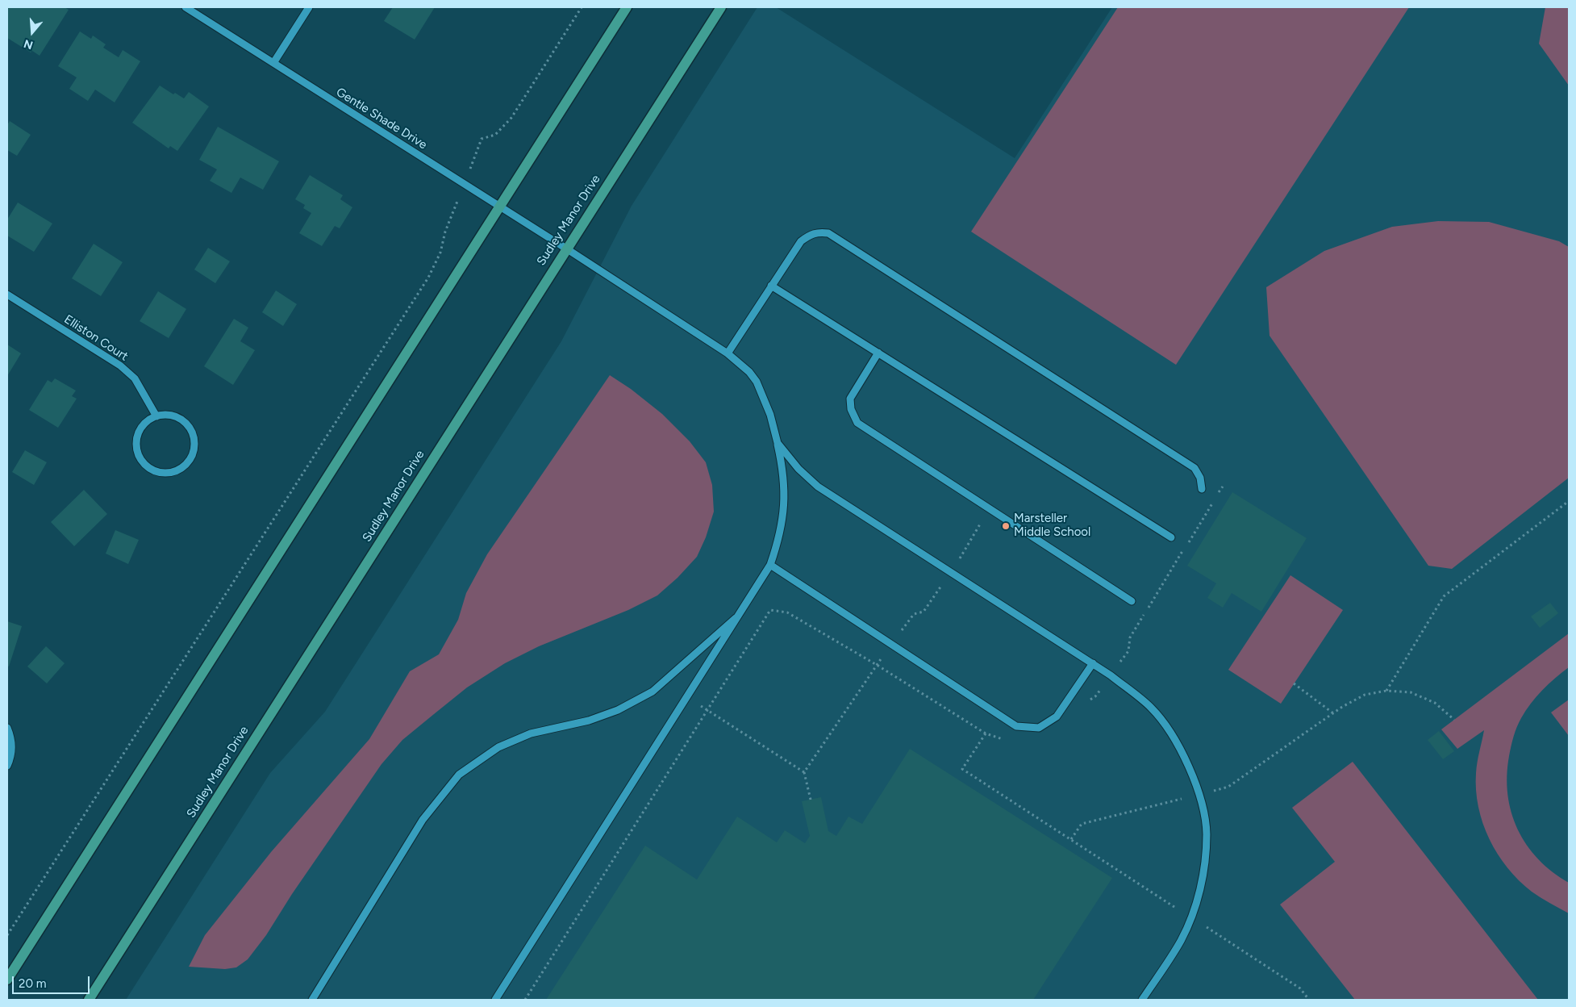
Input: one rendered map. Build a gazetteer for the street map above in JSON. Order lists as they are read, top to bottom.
{
  "streets": {
    "main road": ["Sudley Manor Drive"],
    "street": ["Gentle Shade Drive", "Elliston Court"]
  },
  "crossings": [
    ["Gentle Shade Drive", "Sudley Manor Drive"]
  ],
  "places": ["Marsteller Middle School"],
  "scale_bar": "20 m",
  "north": "bottom"
}
